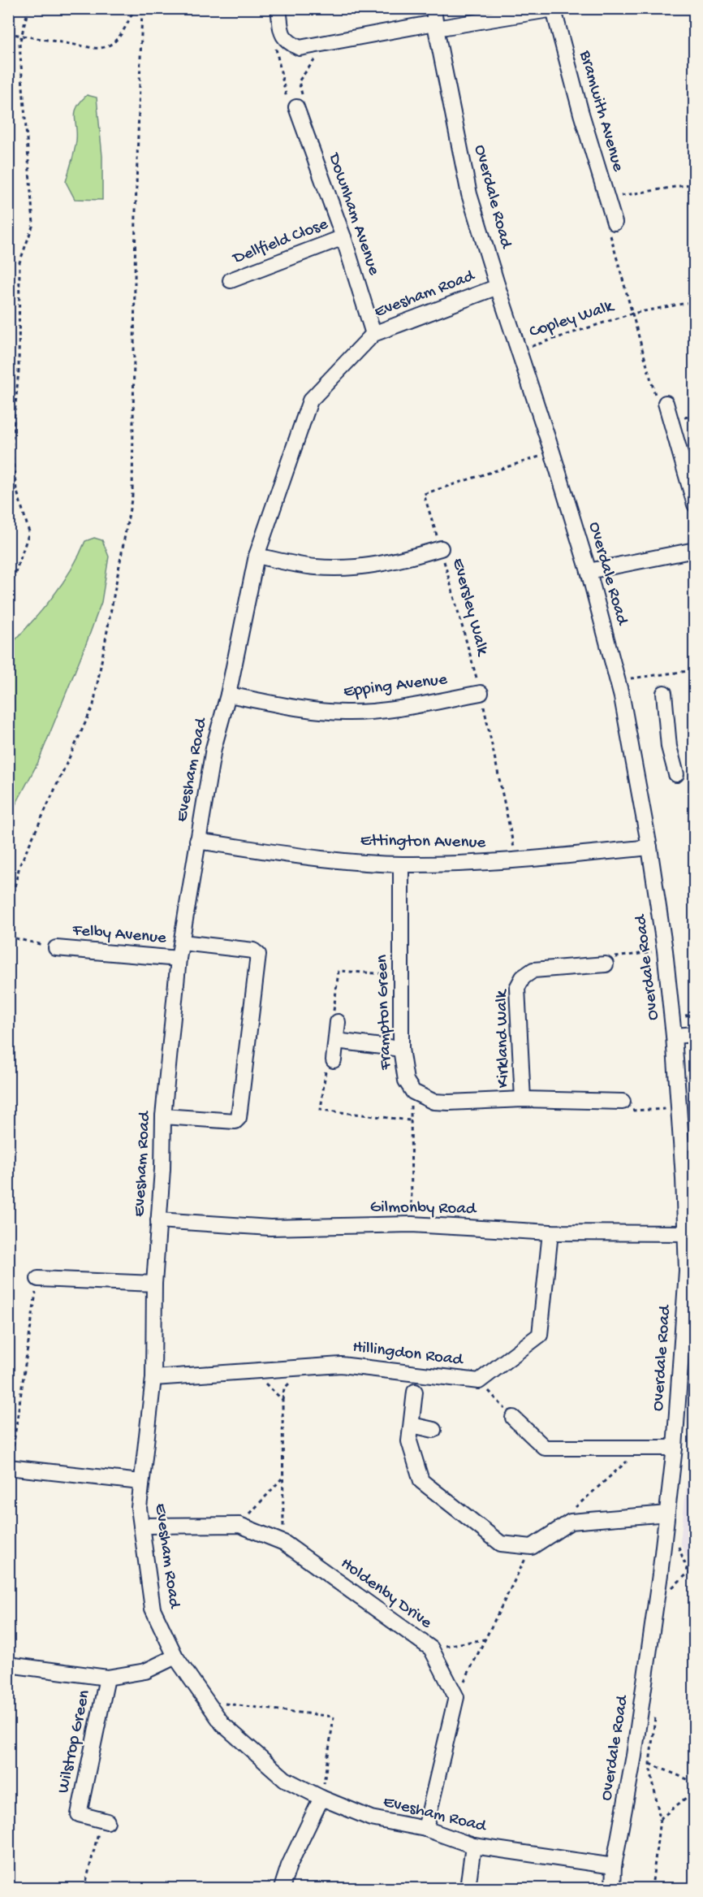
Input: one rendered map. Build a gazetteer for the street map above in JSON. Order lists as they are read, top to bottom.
{
  "streets": {
    "street": [
      "Bramwith Avenue",
      "Overdale Road",
      "Downham Avenue",
      "Dellfield Close",
      "Evesham Road",
      "Epping Avenue",
      "Ettington Avenue",
      "Felby Avenue",
      "Frampton Green",
      "Kirkland Walk",
      "Gilmonby Road",
      "Hillingdon Road",
      "Holdenby Drive",
      "Wilstrop Green"
    ],
    "path": ["Copley Walk", "Eversley Walk"]
  },
  "crossings": [
    ["Overdale Road", "Evesham Road"],
    ["Overdale Road", "Copley Walk"],
    ["Overdale Road", "Eversley Walk"],
    ["Overdale Road", "Ettington Avenue"],
    ["Overdale Road", "Gilmonby Road"],
    ["Downham Avenue", "Dellfield Close"],
    ["Downham Avenue", "Evesham Road"],
    ["Evesham Road", "Epping Avenue"],
    ["Evesham Road", "Ettington Avenue"],
    ["Evesham Road", "Felby Avenue"],
    ["Evesham Road", "Gilmonby Road"],
    ["Evesham Road", "Hillingdon Road"],
    ["Evesham Road", "Holdenby Drive"],
    ["Eversley Walk", "Epping Avenue"],
    ["Eversley Walk", "Ettington Avenue"],
    ["Ettington Avenue", "Frampton Green"],
    ["Frampton Green", "Kirkland Walk"],
    ["Gilmonby Road", "Hillingdon Road"],
    ["Hillingdon Road", "Holdenby Drive"]
  ]
}
